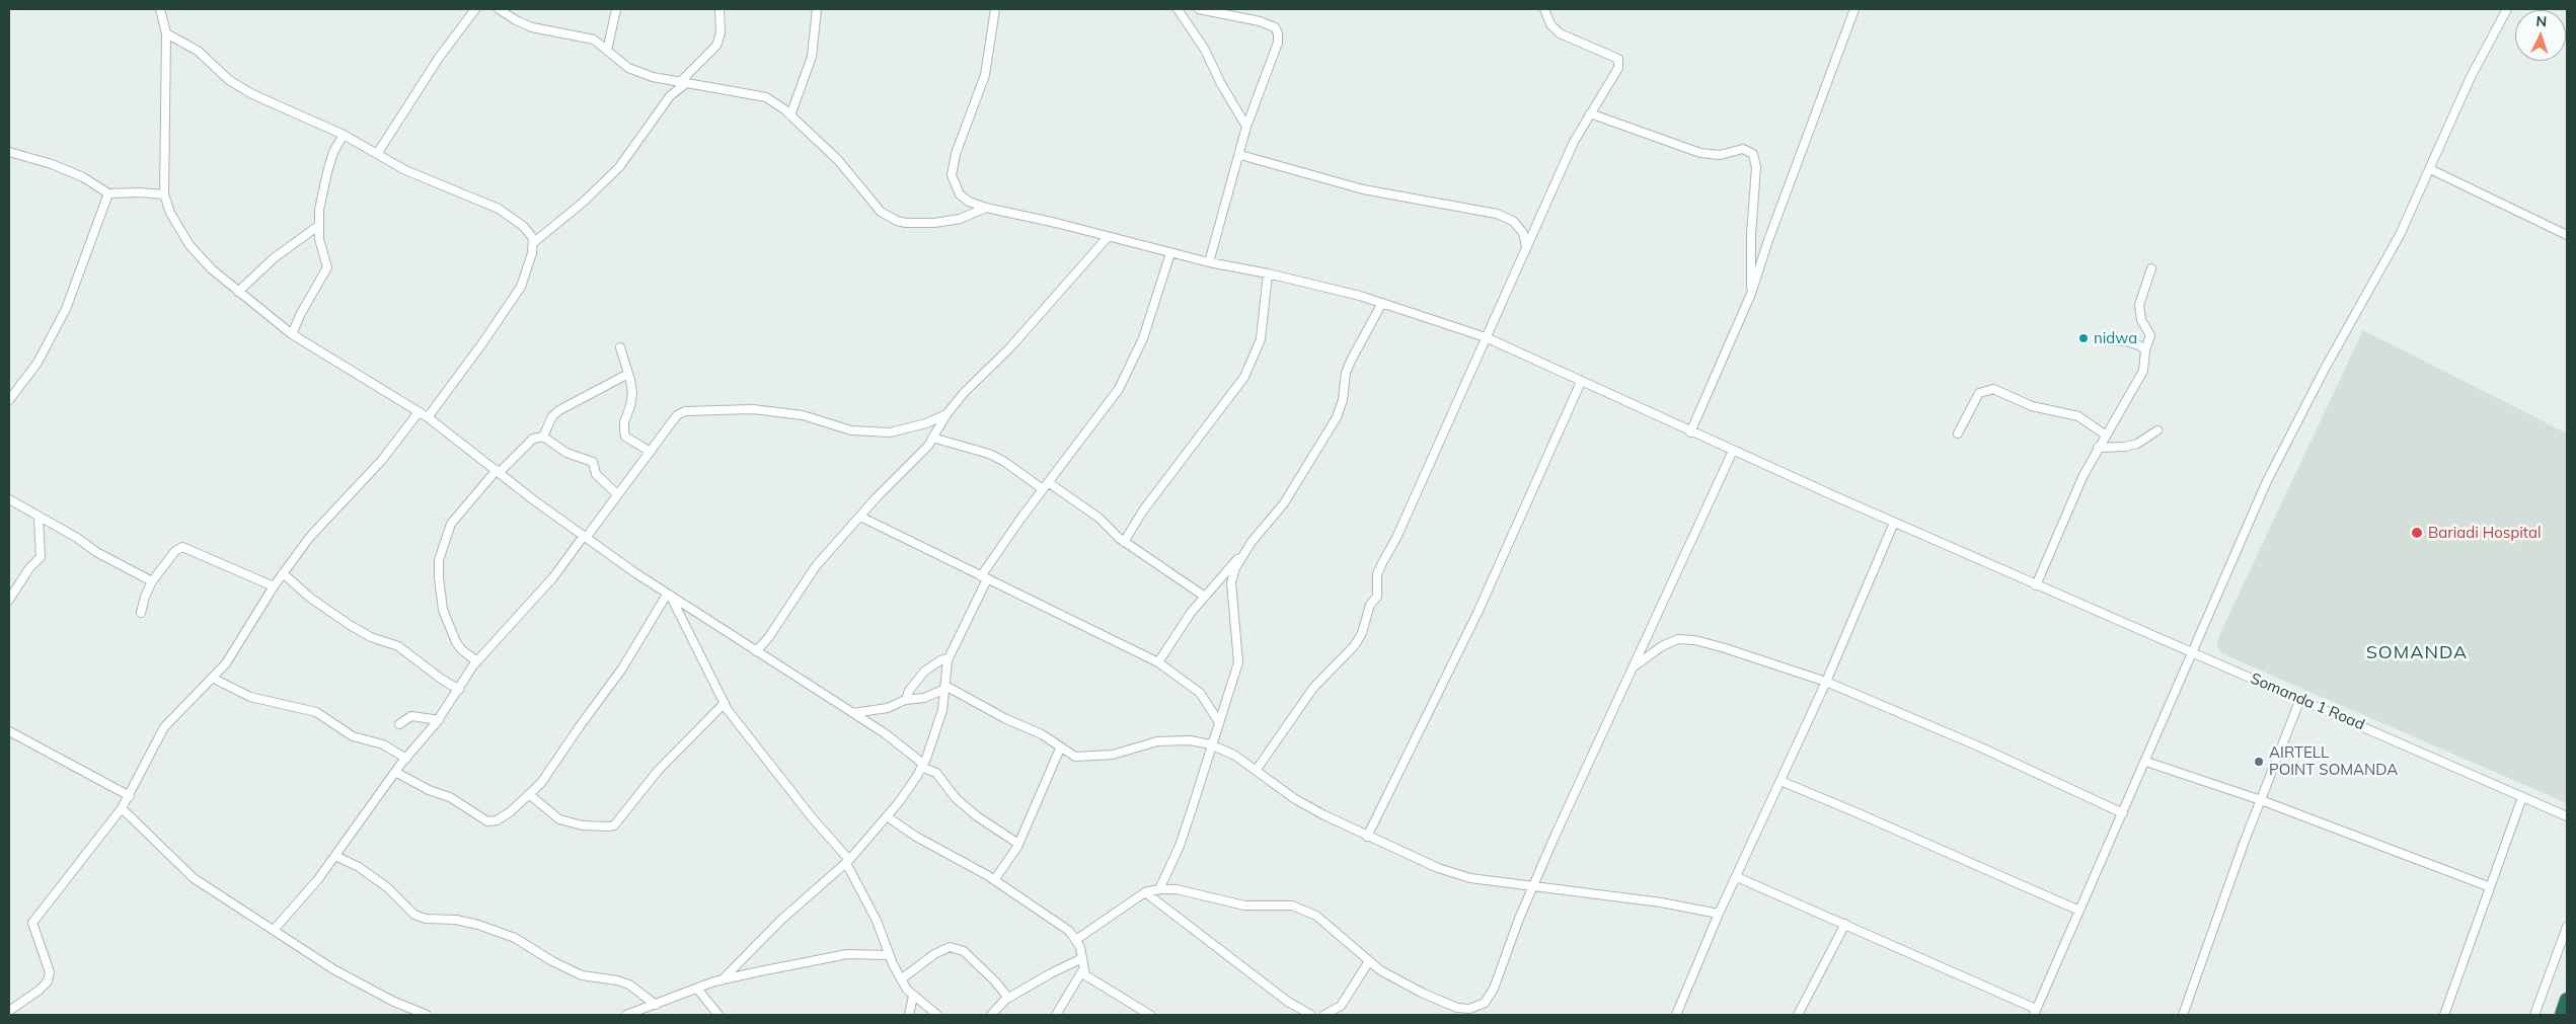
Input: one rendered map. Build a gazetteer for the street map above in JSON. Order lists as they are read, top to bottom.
{
  "streets": {
    "street": ["Somanda 1 Road"]
  },
  "districts": ["SOMANDA"],
  "places": ["nidwa", "Bariadi Hospital", "AIRTELL POINT SOMANDA"],
  "north": "top"
}
